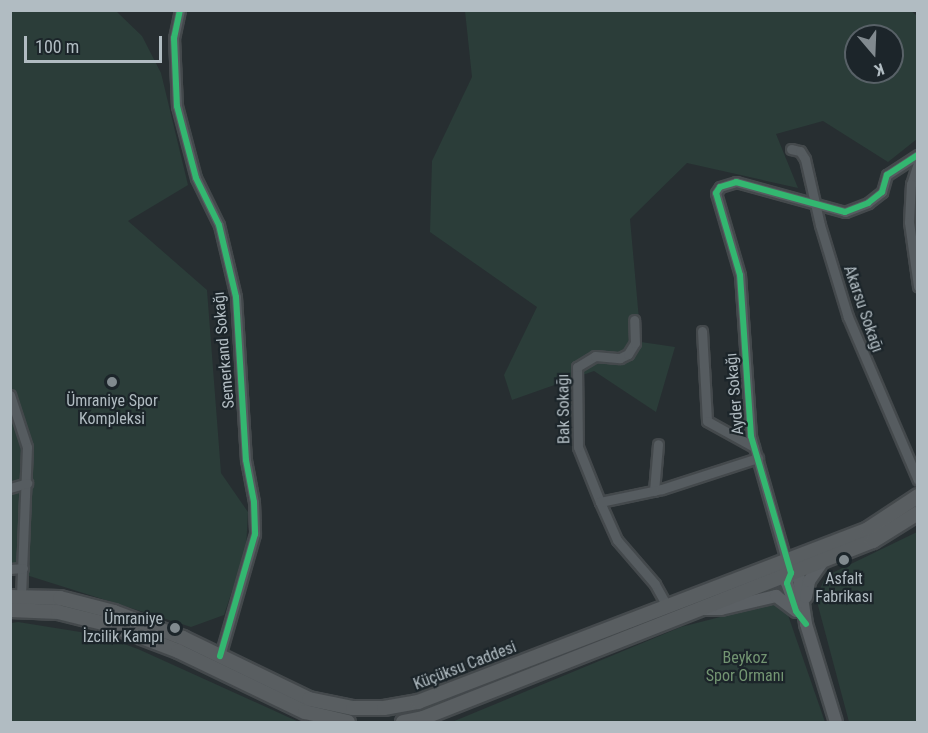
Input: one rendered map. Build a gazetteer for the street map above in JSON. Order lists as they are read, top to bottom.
{
  "streets": {
    "main road": ["Küçüksu Caddesi"],
    "street": [
      "Akarsu Sokağı",
      "Semerkand Sokağı",
      "Ayder Sokağı",
      "Bak Sokağı"
    ]
  },
  "crossings": [
    ["Akarsu Sokağı", "Ayder Sokağı"],
    ["Semerkand Sokağı", "Küçüksu Caddesi"],
    ["Ayder Sokağı", "Küçüksu Caddesi"]
  ],
  "parks": ["Beykoz Spor Ormanı"],
  "places": ["Ümraniye Spor Kompleksi", "Asfalt Fabrikası", "Ümraniye İzcilik Kampı"],
  "scale_bar": "100 m",
  "north": "bottom"
}
